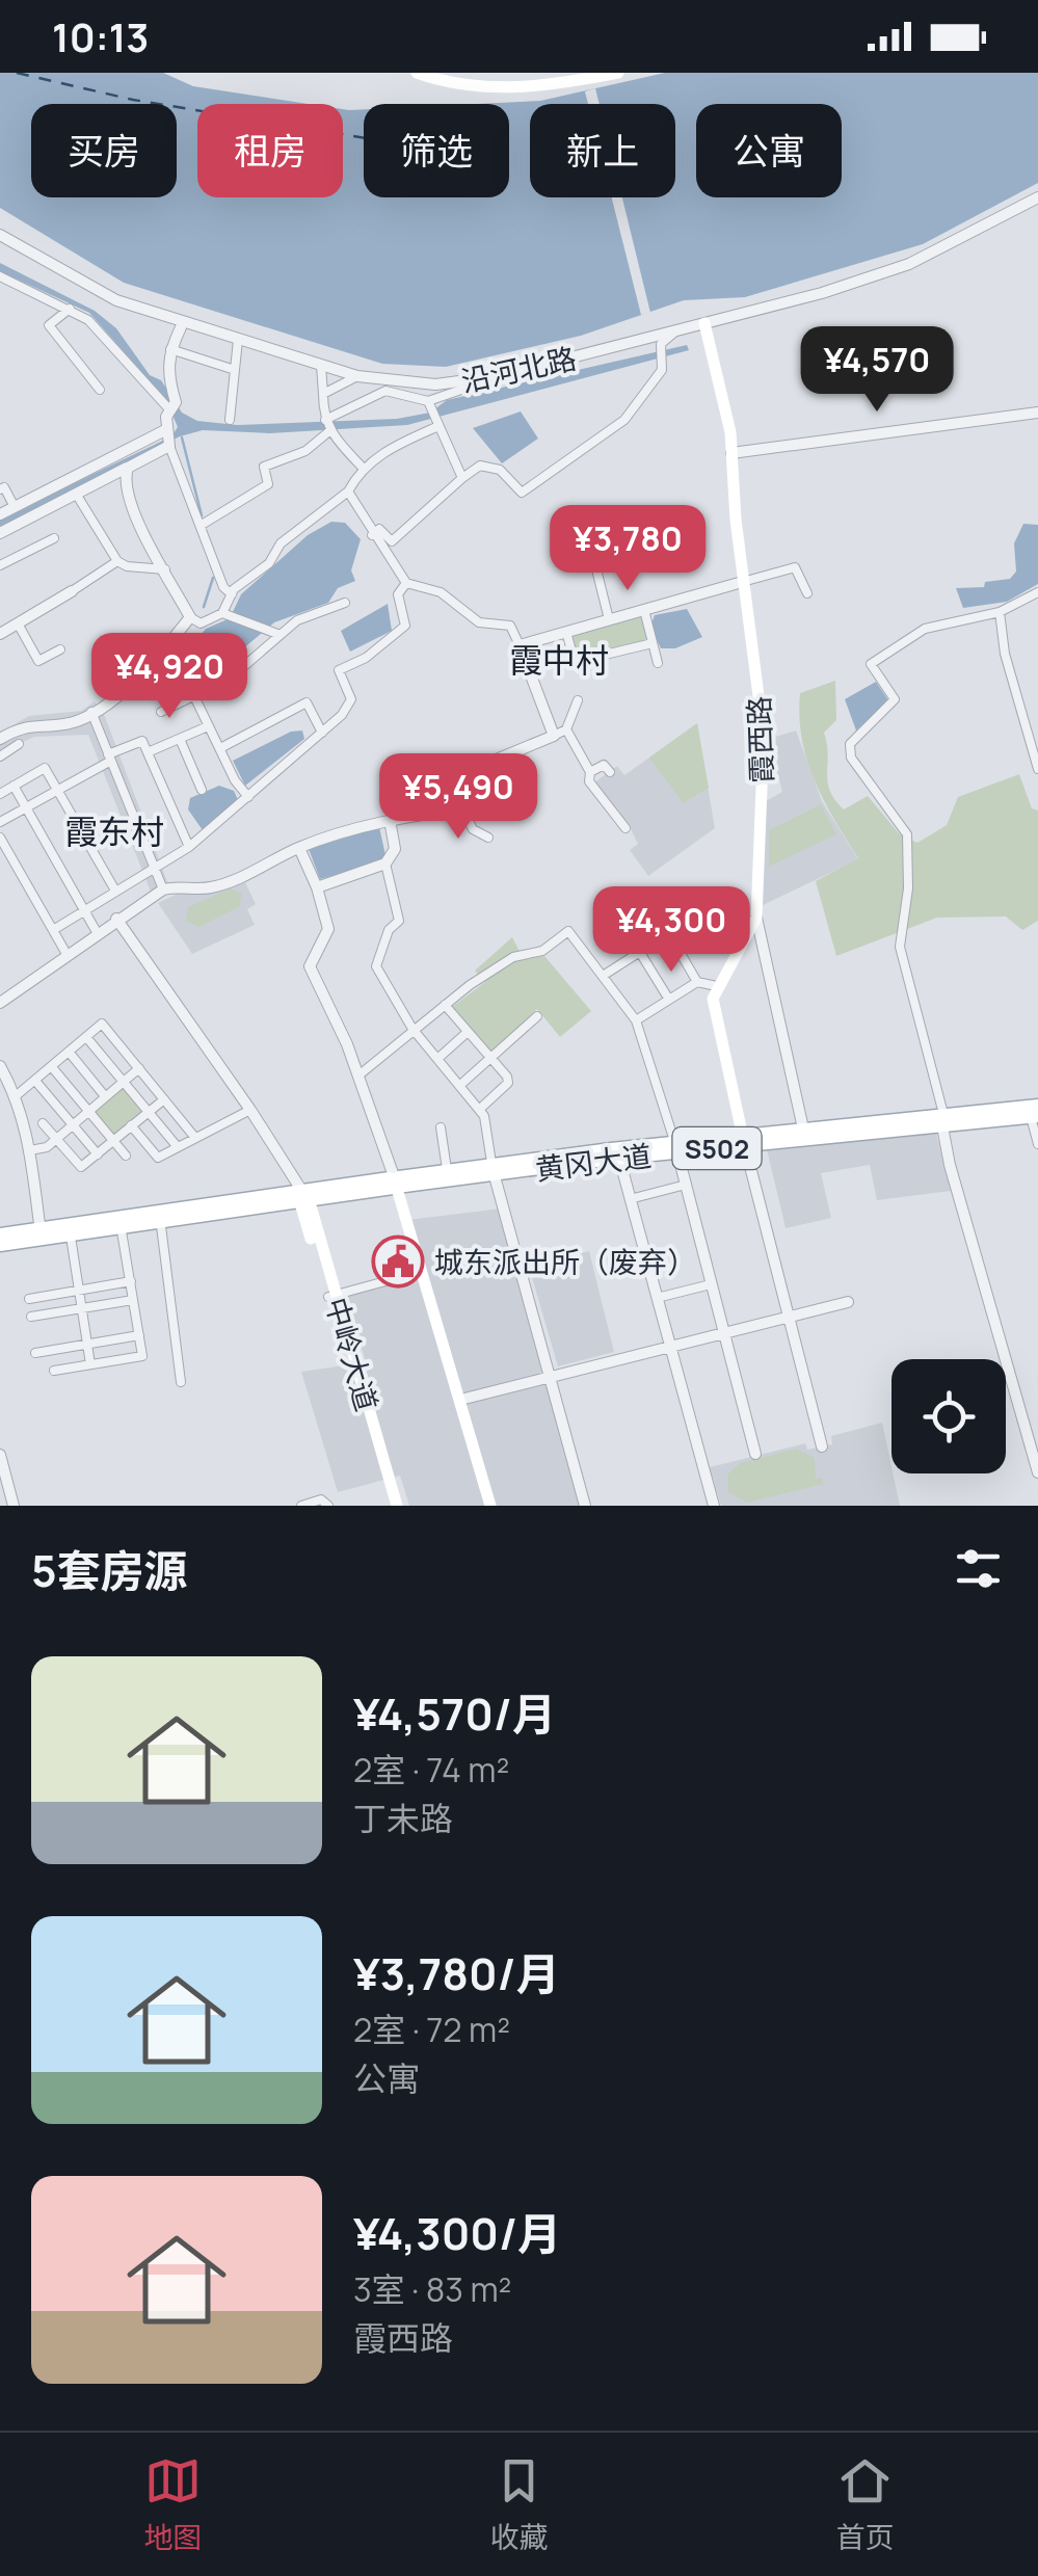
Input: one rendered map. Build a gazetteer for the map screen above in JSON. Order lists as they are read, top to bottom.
{
  "streets": {
    "main road": [
      "霞西路",
      "S502",
      "黄冈大道",
      "中岭大道"
    ],
    "street": ["沿河北路"]
  },
  "crossings": [
    ["沿河北路", "霞西路"]
  ],
  "districts": ["霞中村", "霞东村"],
  "places": {
    "public building": ["城东派出所（废弃）"]
  },
  "page": {
    "status": "10:13",
    "chip": [
      "买房",
      "租房",
      "筛选",
      "新上",
      "公寓"
    ],
    "price": [
      "¥4,570",
      "¥3,780",
      "¥4,920",
      "¥5,490",
      "¥4,300"
    ],
    "heading": "5套房源",
    "list": [
      {
        "name": "¥4,570/月",
        "note": "2室 · 74 m² · 丁未路"
      },
      {
        "name": "¥3,780/月",
        "note": "2室 · 72 m² · 公寓"
      },
      {
        "name": "¥4,300/月",
        "note": "3室 · 83 m² · 霞西路"
      }
    ],
    "tabs": ["地图", "收藏", "首页"]
  }
}
